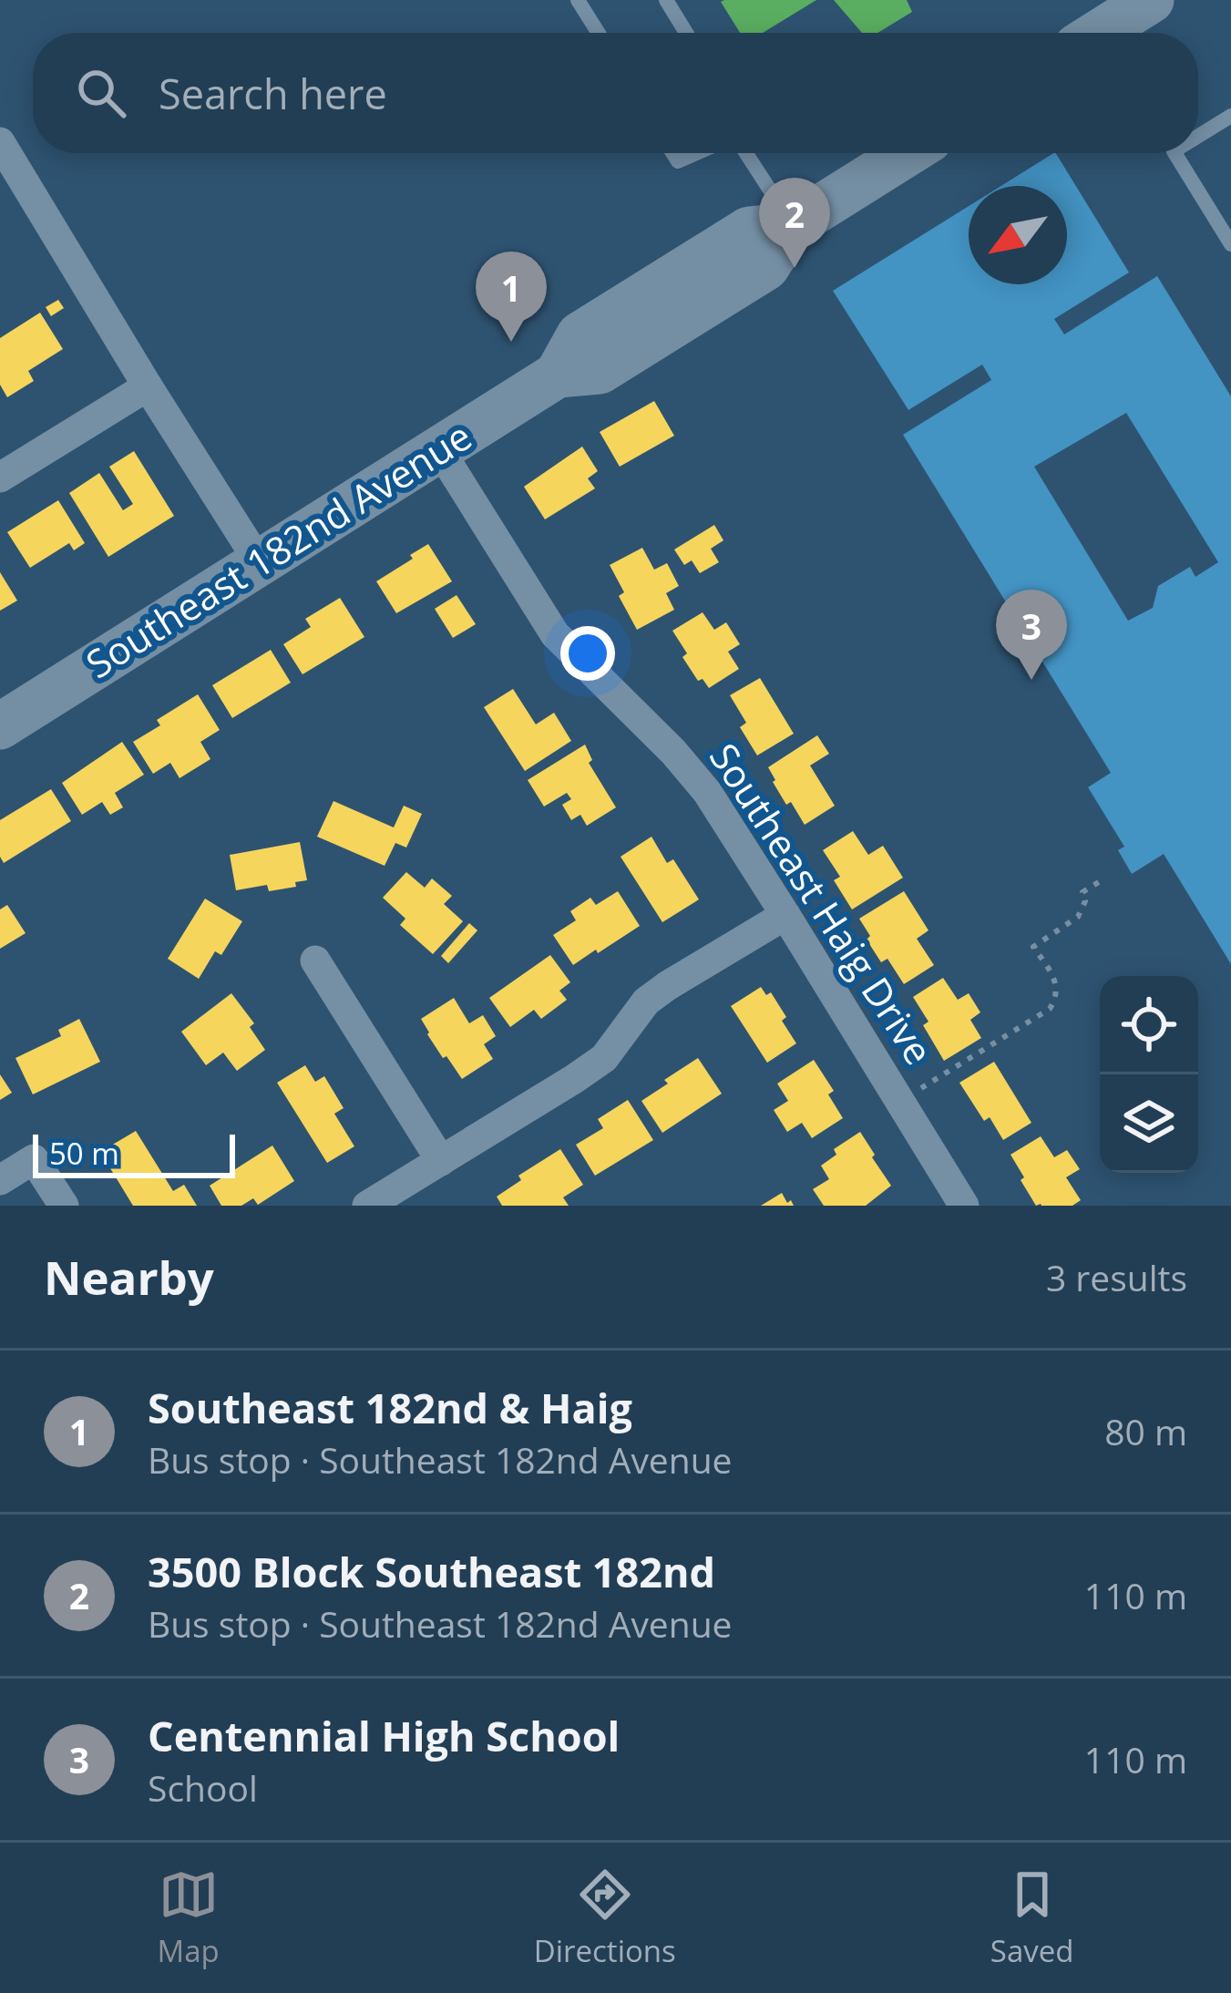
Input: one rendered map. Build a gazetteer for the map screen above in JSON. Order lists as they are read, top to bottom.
{
  "streets": {
    "main road": ["Southeast 182nd Avenue"],
    "street": ["Southeast Haig Drive"]
  },
  "crossings": [
    ["Southeast 182nd Avenue", "Southeast Haig Drive"]
  ],
  "scale_bar": "50 m",
  "north": "bottom left",
  "page": {
    "search": "Search here",
    "pins": ["2", "1", "3"],
    "scale": "50 m",
    "heading": ["Nearby", "3 results"],
    "list": [
      {
        "mark": "1",
        "name": "Southeast 182nd & Haig",
        "note": "Bus stop · Southeast 182nd Avenue",
        "value": "80 m"
      },
      {
        "mark": "2",
        "name": "3500 Block Southeast 182nd",
        "note": "Bus stop · Southeast 182nd Avenue",
        "value": "110 m"
      },
      {
        "mark": "3",
        "name": "Centennial High School",
        "note": "School",
        "value": "110 m"
      }
    ],
    "nav": ["Map", "Directions", "Saved"]
  }
}
